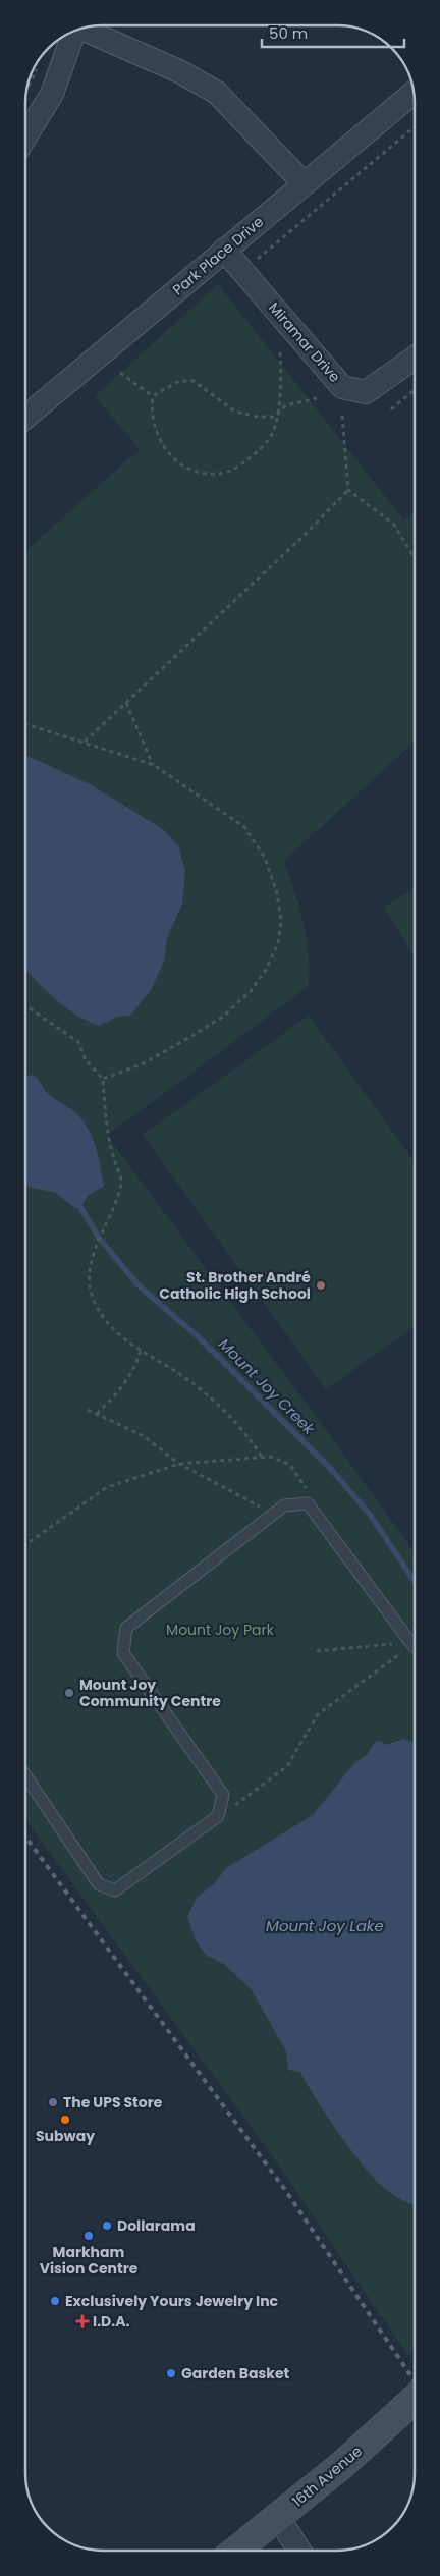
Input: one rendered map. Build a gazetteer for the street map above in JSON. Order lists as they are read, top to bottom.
{
  "streets": {
    "main road": ["16th Avenue"],
    "street": ["Park Place Drive", "Miramar Drive"]
  },
  "crossings": [
    ["Park Place Drive", "Miramar Drive"]
  ],
  "water": ["Mount Joy Creek", "Mount Joy Lake"],
  "parks": ["Mount Joy Park"],
  "places": {
    "other": [
      "St. Brother André Catholic High School",
      "Mount Joy Community Centre",
      "The UPS Store",
      "Subway",
      "Dollarama",
      "Markham Vision Centre",
      "Exclusively Yours Jewelry Inc",
      "Garden Basket"
    ],
    "health": ["I.D.A."]
  },
  "scale_bar": "50 m"
}
